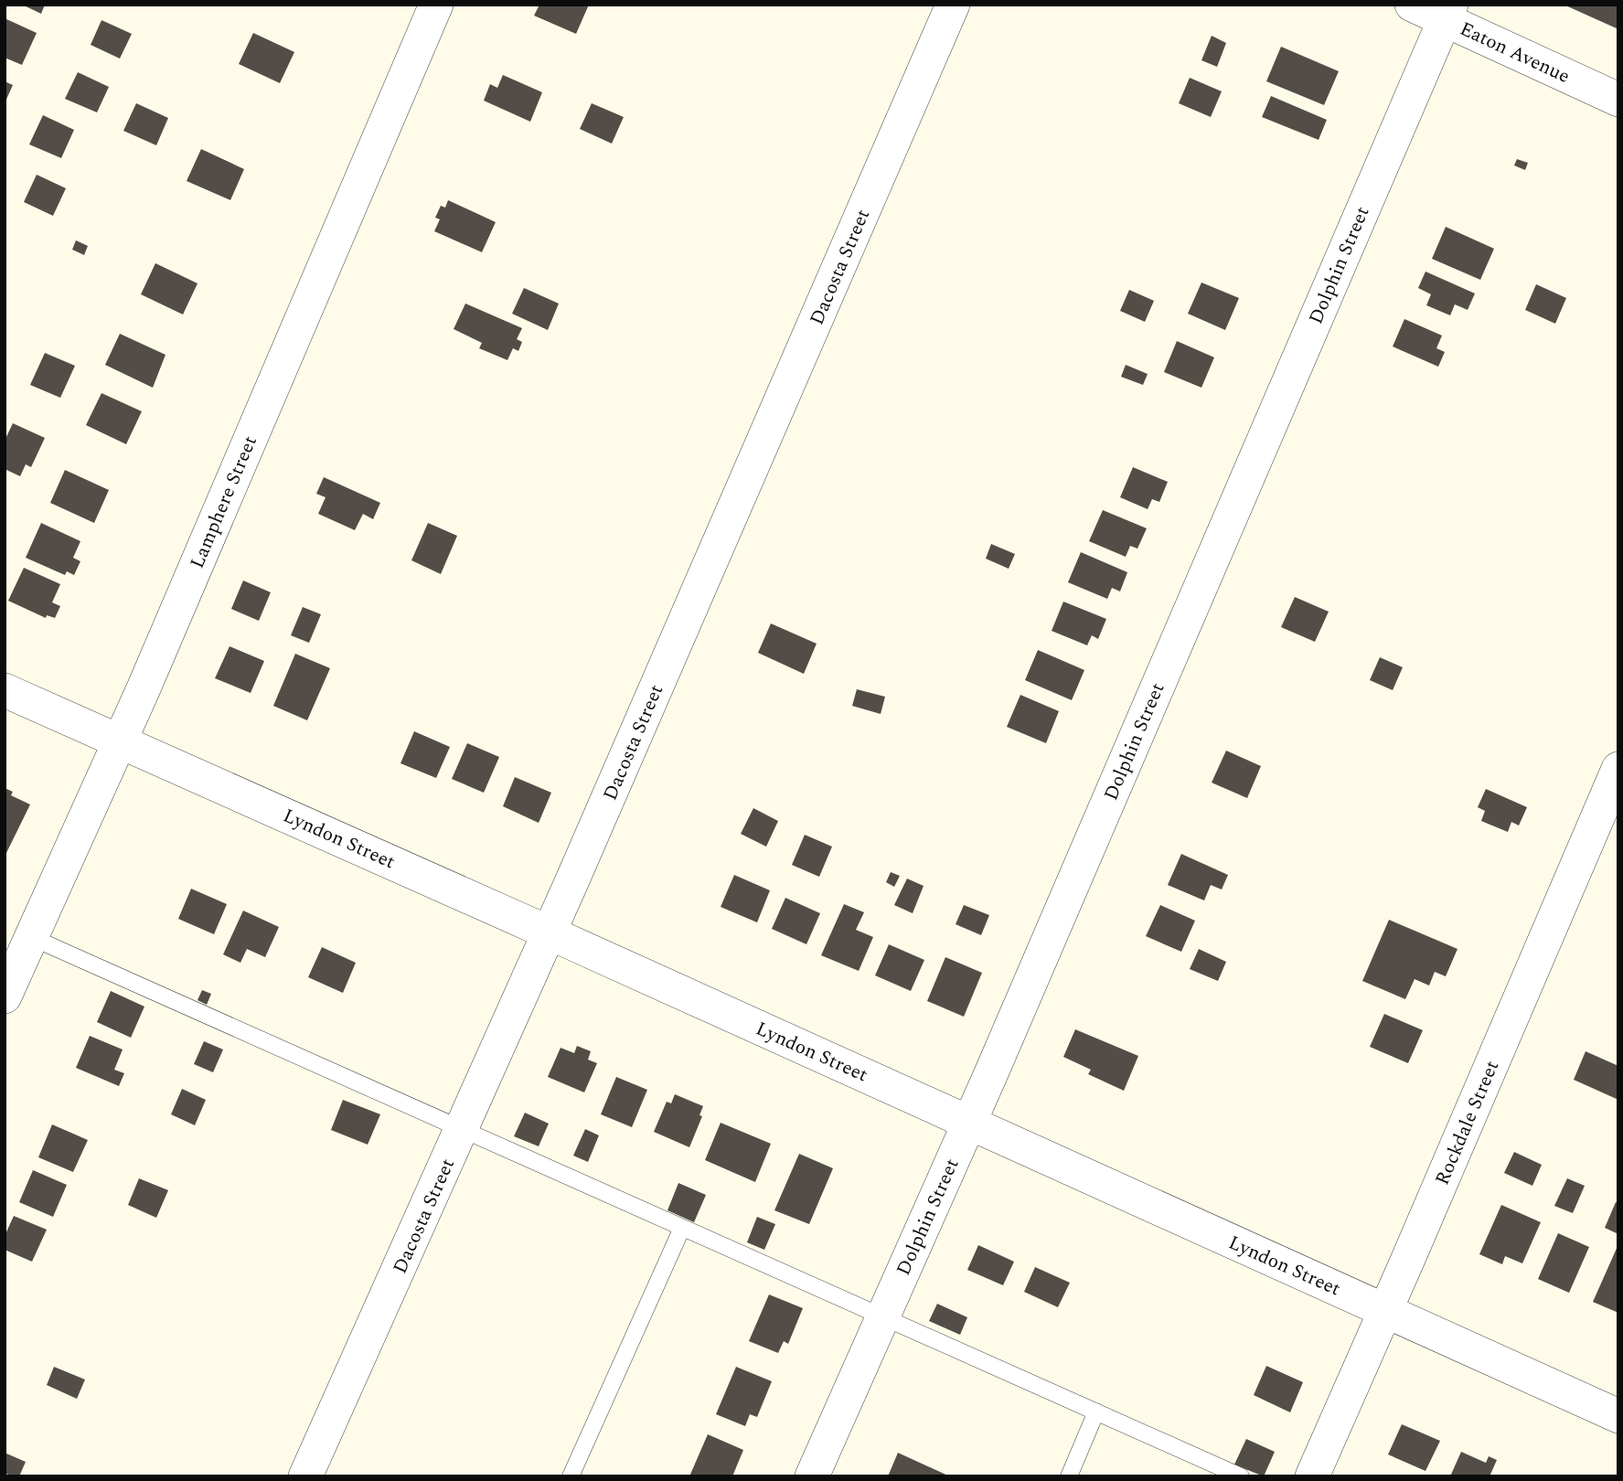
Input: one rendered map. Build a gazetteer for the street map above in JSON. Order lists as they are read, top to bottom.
{
  "streets": {
    "street": [
      "Eaton Avenue",
      "Dolphin Street",
      "Dacosta Street",
      "Lamphere Street",
      "Lyndon Street",
      "Rockdale Street"
    ]
  },
  "crossings": [
    ["Eaton Avenue", "Dolphin Street"],
    ["Dolphin Street", "Lyndon Street"],
    ["Dacosta Street", "Lyndon Street"],
    ["Lamphere Street", "Lyndon Street"],
    ["Lyndon Street", "Rockdale Street"]
  ]
}
